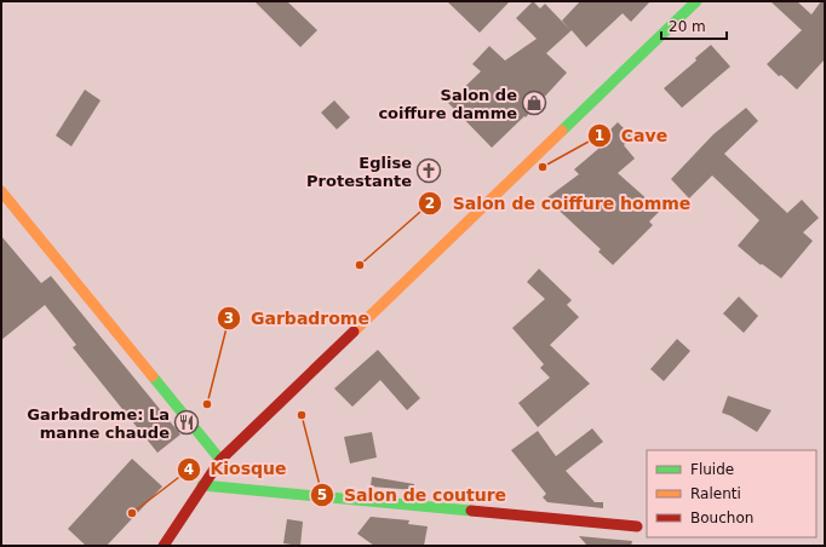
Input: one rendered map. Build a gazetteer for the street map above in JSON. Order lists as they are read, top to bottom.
{
  "places": {
    "shop": ["Salon de coiffure damme"],
    "other": [
      "Cave",
      "Salon de coiffure homme",
      "Garbadrome",
      "Salon de couture",
      "Kiosque"
    ],
    "church": ["Eglise Protestante"],
    "restaurant": ["Garbadrome: La manne chaude"]
  },
  "legend": ["Fluide", "Ralenti", "Bouchon"],
  "scale_bar": "20 m"
}
